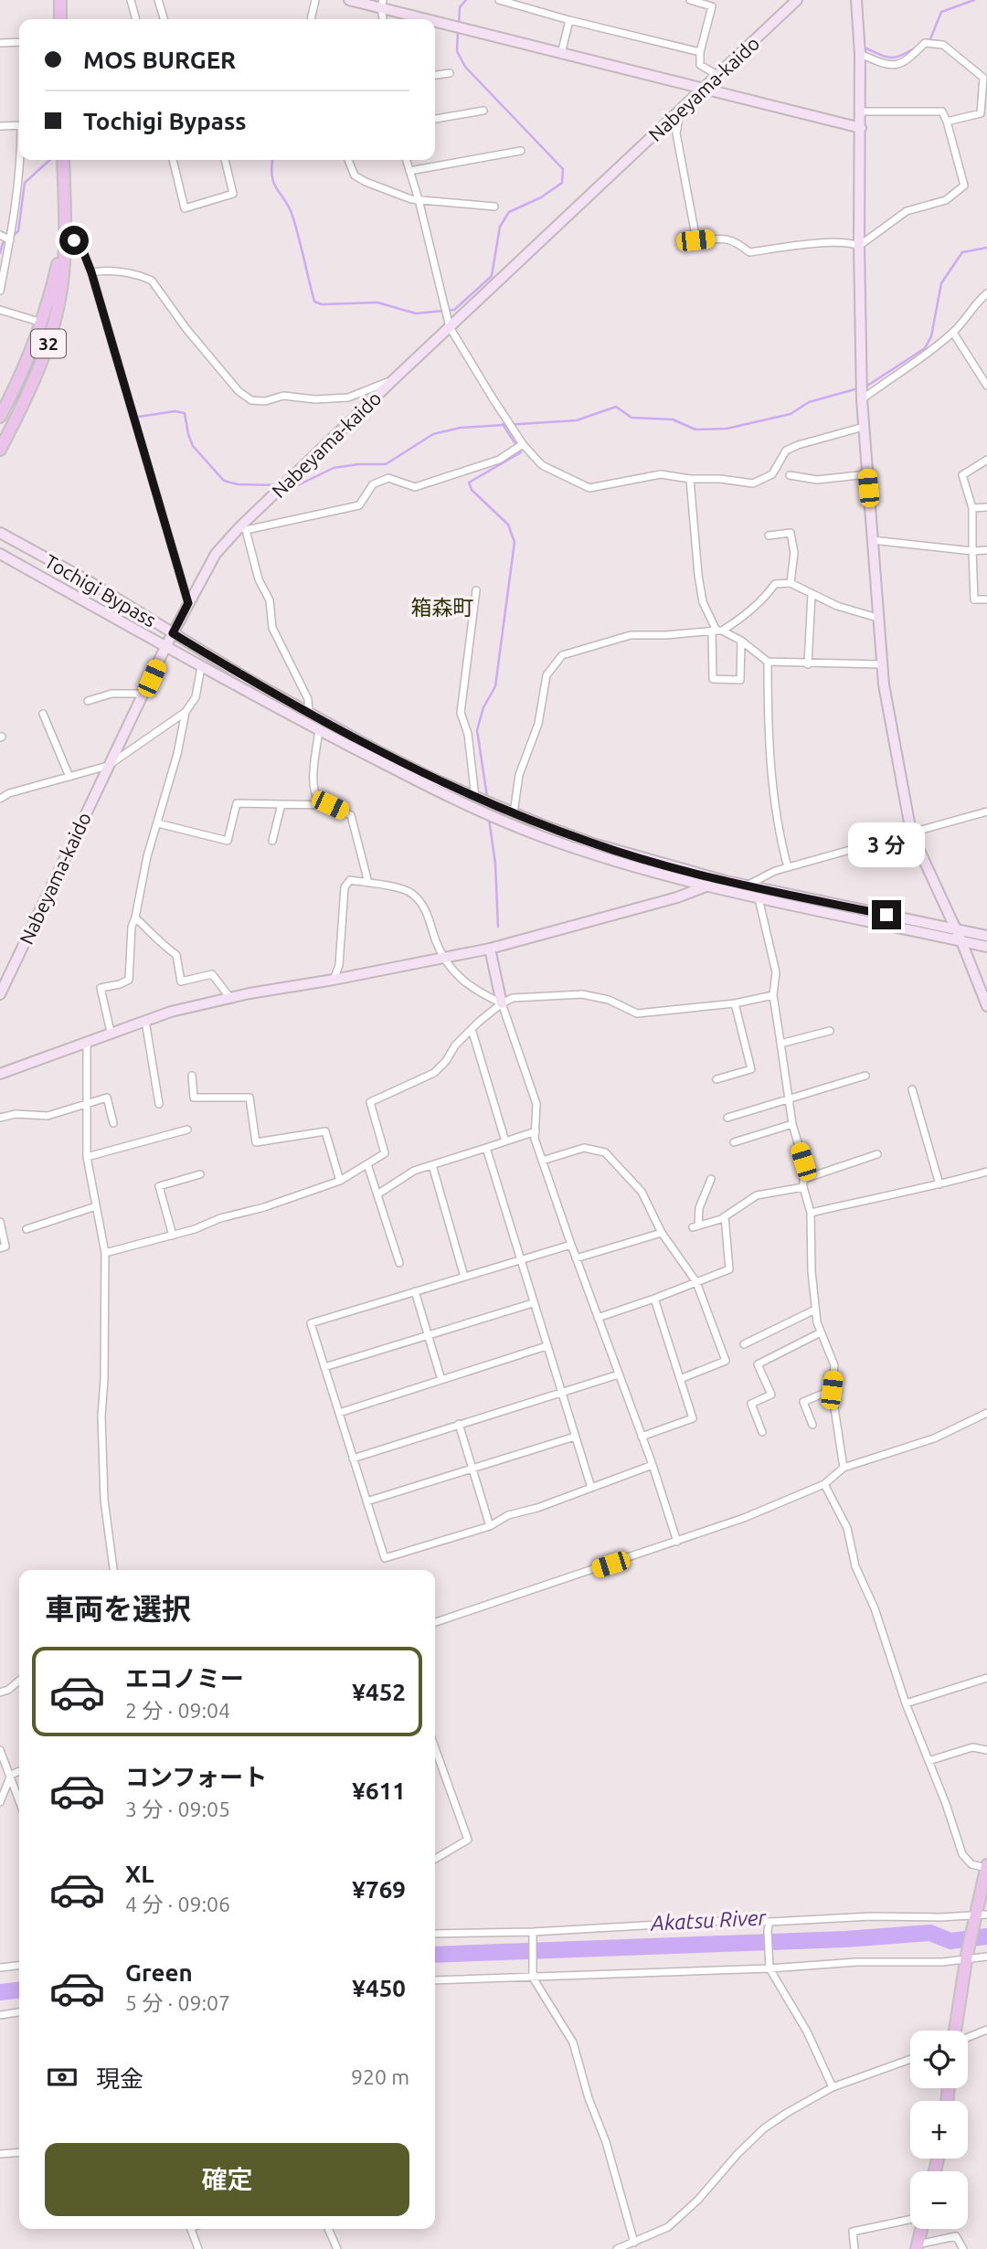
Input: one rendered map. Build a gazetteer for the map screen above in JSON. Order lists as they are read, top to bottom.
{
  "streets": {
    "main road": ["32"],
    "street": ["Nabeyama-kaido", "Tochigi Bypass"]
  },
  "crossings": [
    ["Nabeyama-kaido", "Tochigi Bypass"]
  ],
  "districts": ["箱森町"],
  "water": ["Akatsu River"],
  "page": {
    "banner": ["MOS BURGER", "Tochigi Bypass"],
    "bubble": "3 分",
    "heading": "車両を選択",
    "list": [
      {
        "name": "エコノミー",
        "note": "2 分 · 09:04",
        "value": "¥452"
      },
      {
        "name": "コンフォート",
        "note": "3 分 · 09:05",
        "value": "¥611"
      },
      {
        "name": "XL",
        "note": "4 分 · 09:06",
        "value": "¥769"
      },
      {
        "name": "Green",
        "note": "5 分 · 09:07",
        "value": "¥450"
      }
    ],
    "map_buttons": ["+", "−"],
    "pay": ["現金", "920 m"],
    "buttons": "確定"
  }
}
